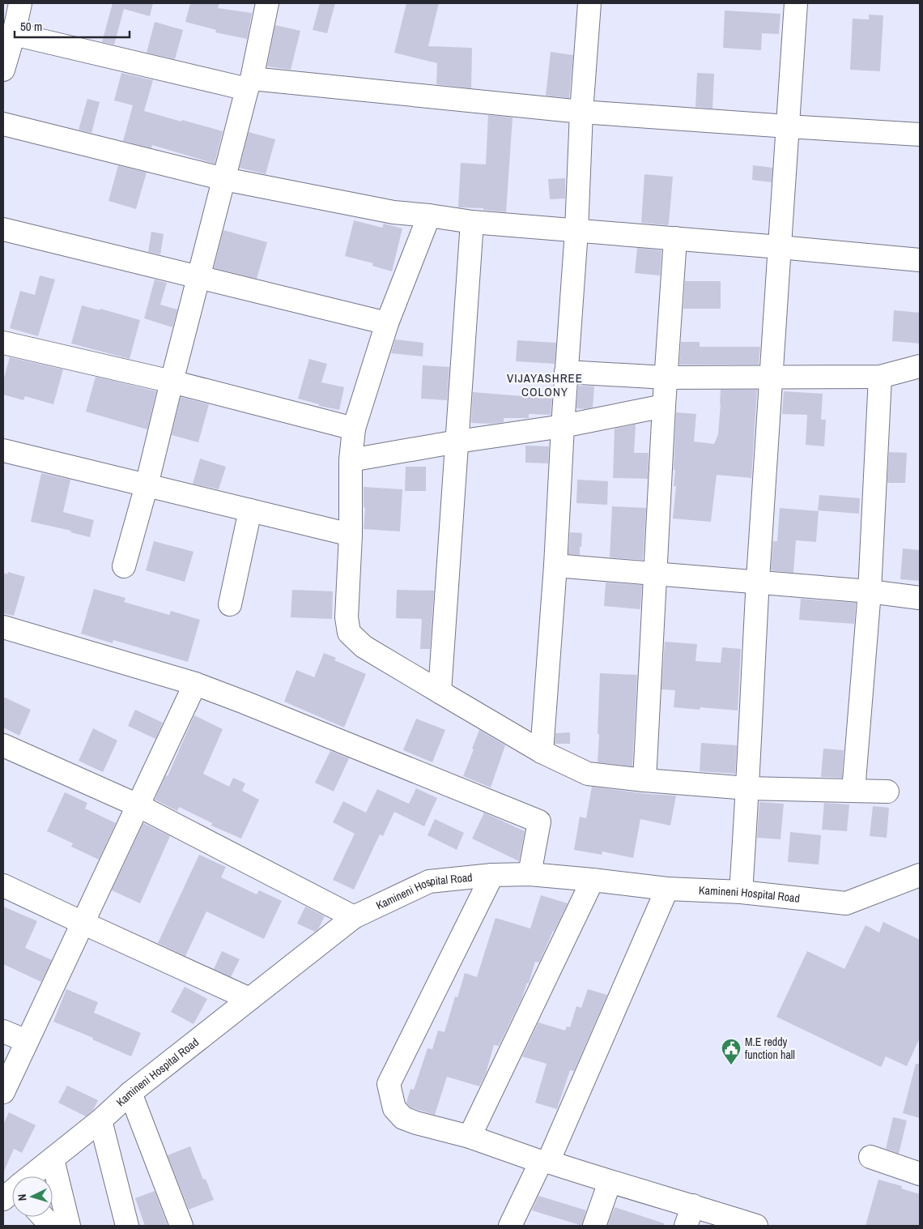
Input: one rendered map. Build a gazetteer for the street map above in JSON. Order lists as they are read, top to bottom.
{
  "streets": {
    "street": ["Kamineni Hospital Road"]
  },
  "districts": ["VIJAYASHREE COLONY"],
  "places": {
    "public building": ["M.E reddy function hall"]
  },
  "scale_bar": "50 m",
  "north": "left"
}
